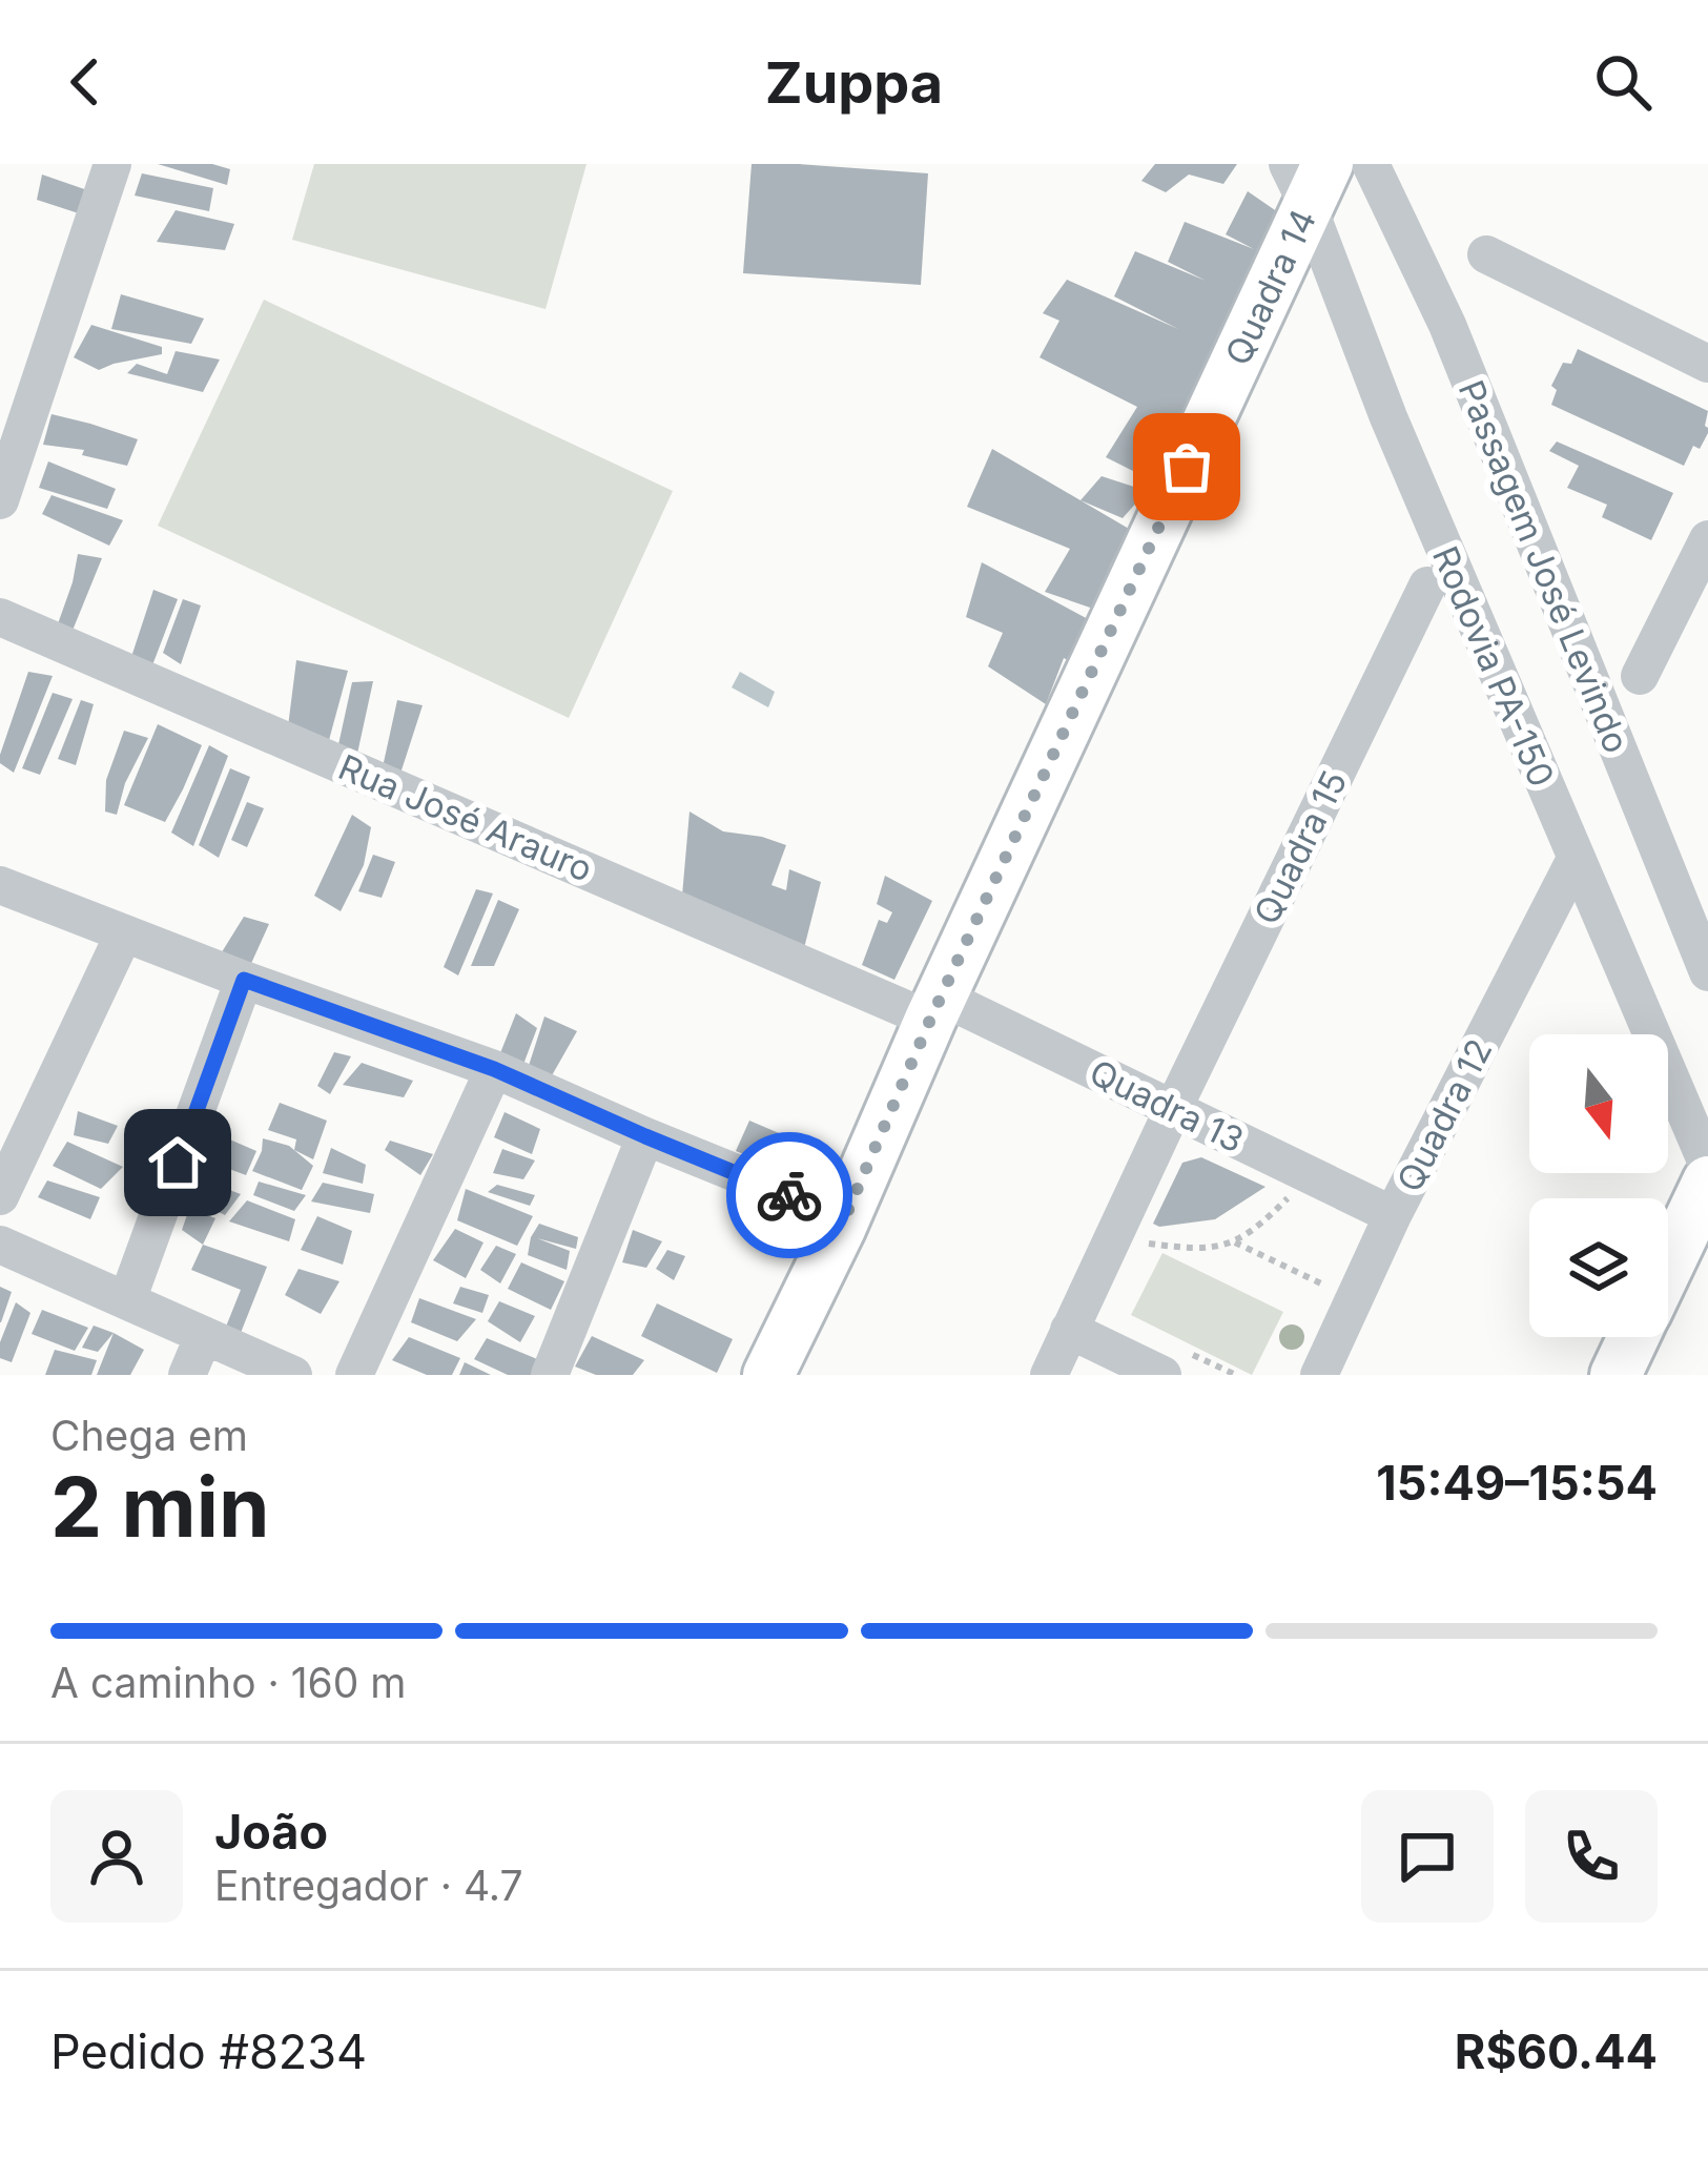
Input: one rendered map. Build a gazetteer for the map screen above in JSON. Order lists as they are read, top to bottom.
{
  "streets": {
    "street": [
      "Quadra 14",
      "Passagem José Levindo",
      "Rodovia PA-150",
      "Rua José Arauro",
      "Quadra 15",
      "Quadra 13",
      "Quadra 12"
    ]
  },
  "crossings": [
    ["Quadra 14", "Rodovia PA-150"],
    ["Quadra 14", "Rua José Arauro"],
    ["Quadra 14", "Quadra 13"],
    ["Rodovia PA-150", "Quadra 12"],
    ["Rua José Arauro", "Quadra 13"],
    ["Quadra 15", "Quadra 13"],
    ["Quadra 13", "Quadra 12"]
  ],
  "north": "bottom",
  "page": {
    "header": "Zuppa",
    "heading": ["2 min", "Chega em", "15:49–15:54"],
    "panel": [
      "João",
      "Entregador · 4.7",
      "Pedido #8234",
      "R$60.44"
    ],
    "bar": "A caminho · 160 m"
  }
}
